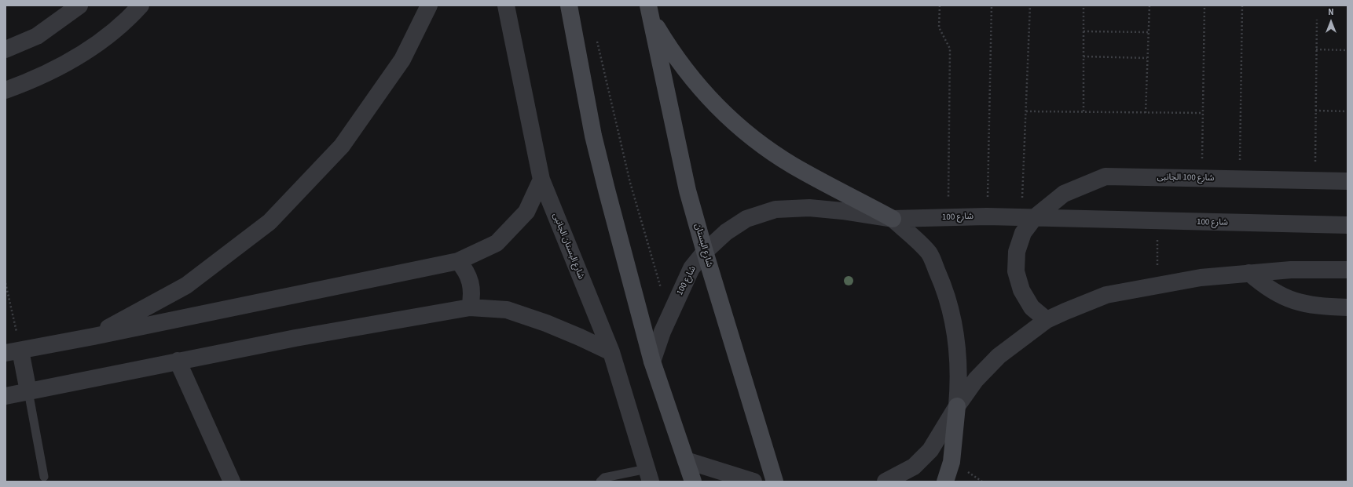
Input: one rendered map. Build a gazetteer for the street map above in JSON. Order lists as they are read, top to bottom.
{
  "streets": {
    "street": [
      "شارع 100 الجانبى",
      "شارع 100",
      "شارع البستان",
      "شارع البستان الجانبى"
    ]
  },
  "crossings": [
    ["شارع 100 الجانبى", "شارع 100"],
    ["شارع 100", "شارع البستان"]
  ],
  "north": "top"
}
